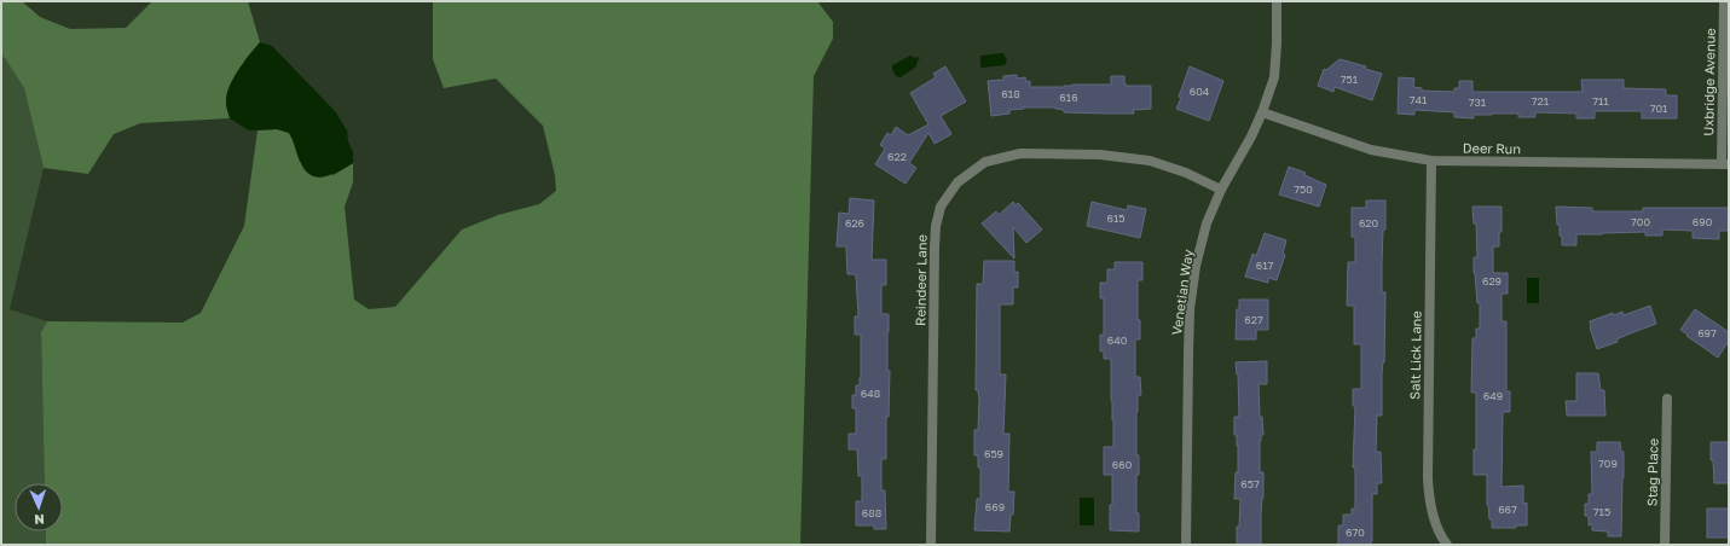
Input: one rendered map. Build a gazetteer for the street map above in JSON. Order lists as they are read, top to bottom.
{
  "streets": {
    "street": [
      "Uxbridge Avenue",
      "Deer Run",
      "Reindeer Lane",
      "Venetian Way",
      "Salt Lick Lane",
      "Stag Place"
    ]
  },
  "crossings": [
    ["Uxbridge Avenue", "Deer Run"],
    ["Deer Run", "Venetian Way"],
    ["Deer Run", "Salt Lick Lane"],
    ["Reindeer Lane", "Venetian Way"]
  ],
  "house_numbers": [
    "751",
    "604",
    "618",
    "616",
    "741",
    "721",
    "711",
    "731",
    "701",
    "622",
    "750",
    "615",
    "700",
    "690",
    "626",
    "620",
    "617",
    "629",
    "627",
    "697",
    "640",
    "648",
    "649",
    "659",
    "709",
    "660",
    "657",
    "669",
    "667",
    "715",
    "688",
    "670"
  ],
  "north": "bottom"
}
